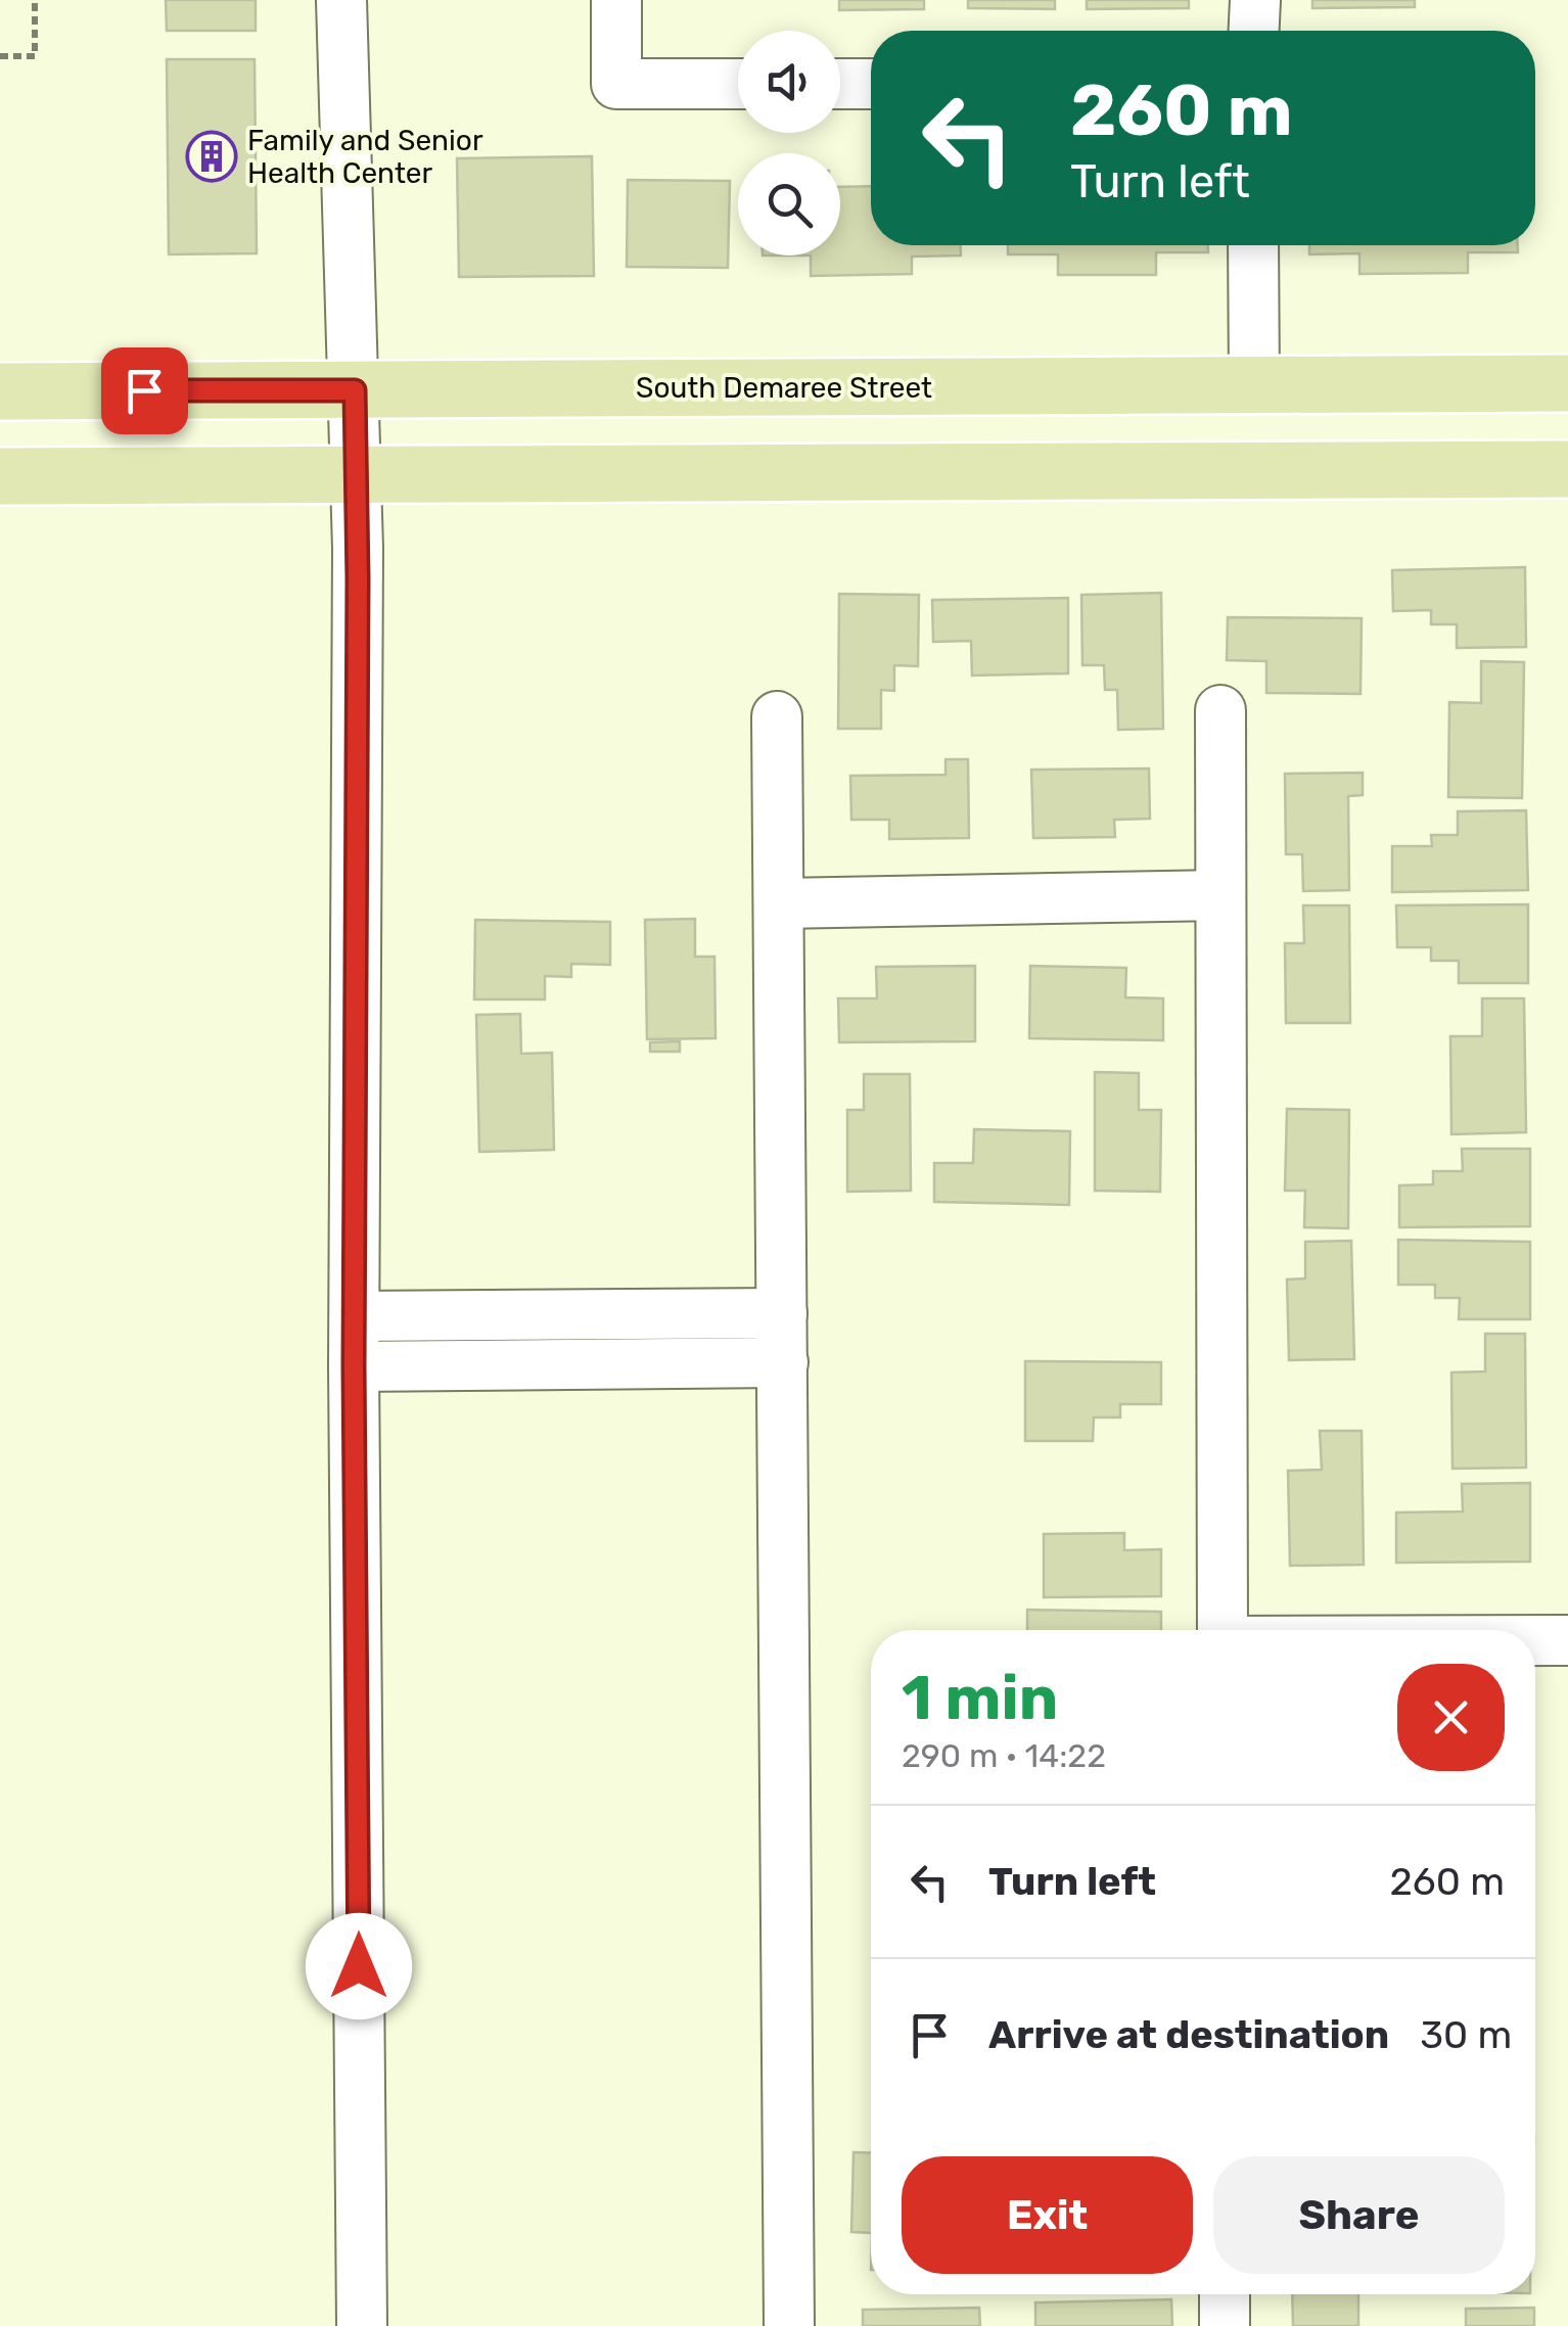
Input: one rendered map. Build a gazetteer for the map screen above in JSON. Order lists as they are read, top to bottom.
{
  "streets": {
    "main road": ["South Demaree Street"]
  },
  "places": {
    "building": ["Family and Senior Health Center"]
  },
  "page": {
    "turn": ["260 m", "Turn left"],
    "heading": ["1 min", "290 m · 14:22"],
    "list": [
      {
        "name": "Turn left",
        "value": "260 m"
      },
      {
        "name": "Arrive at destination",
        "value": "30 m"
      }
    ],
    "buttons": ["Exit", "Share"]
  }
}
